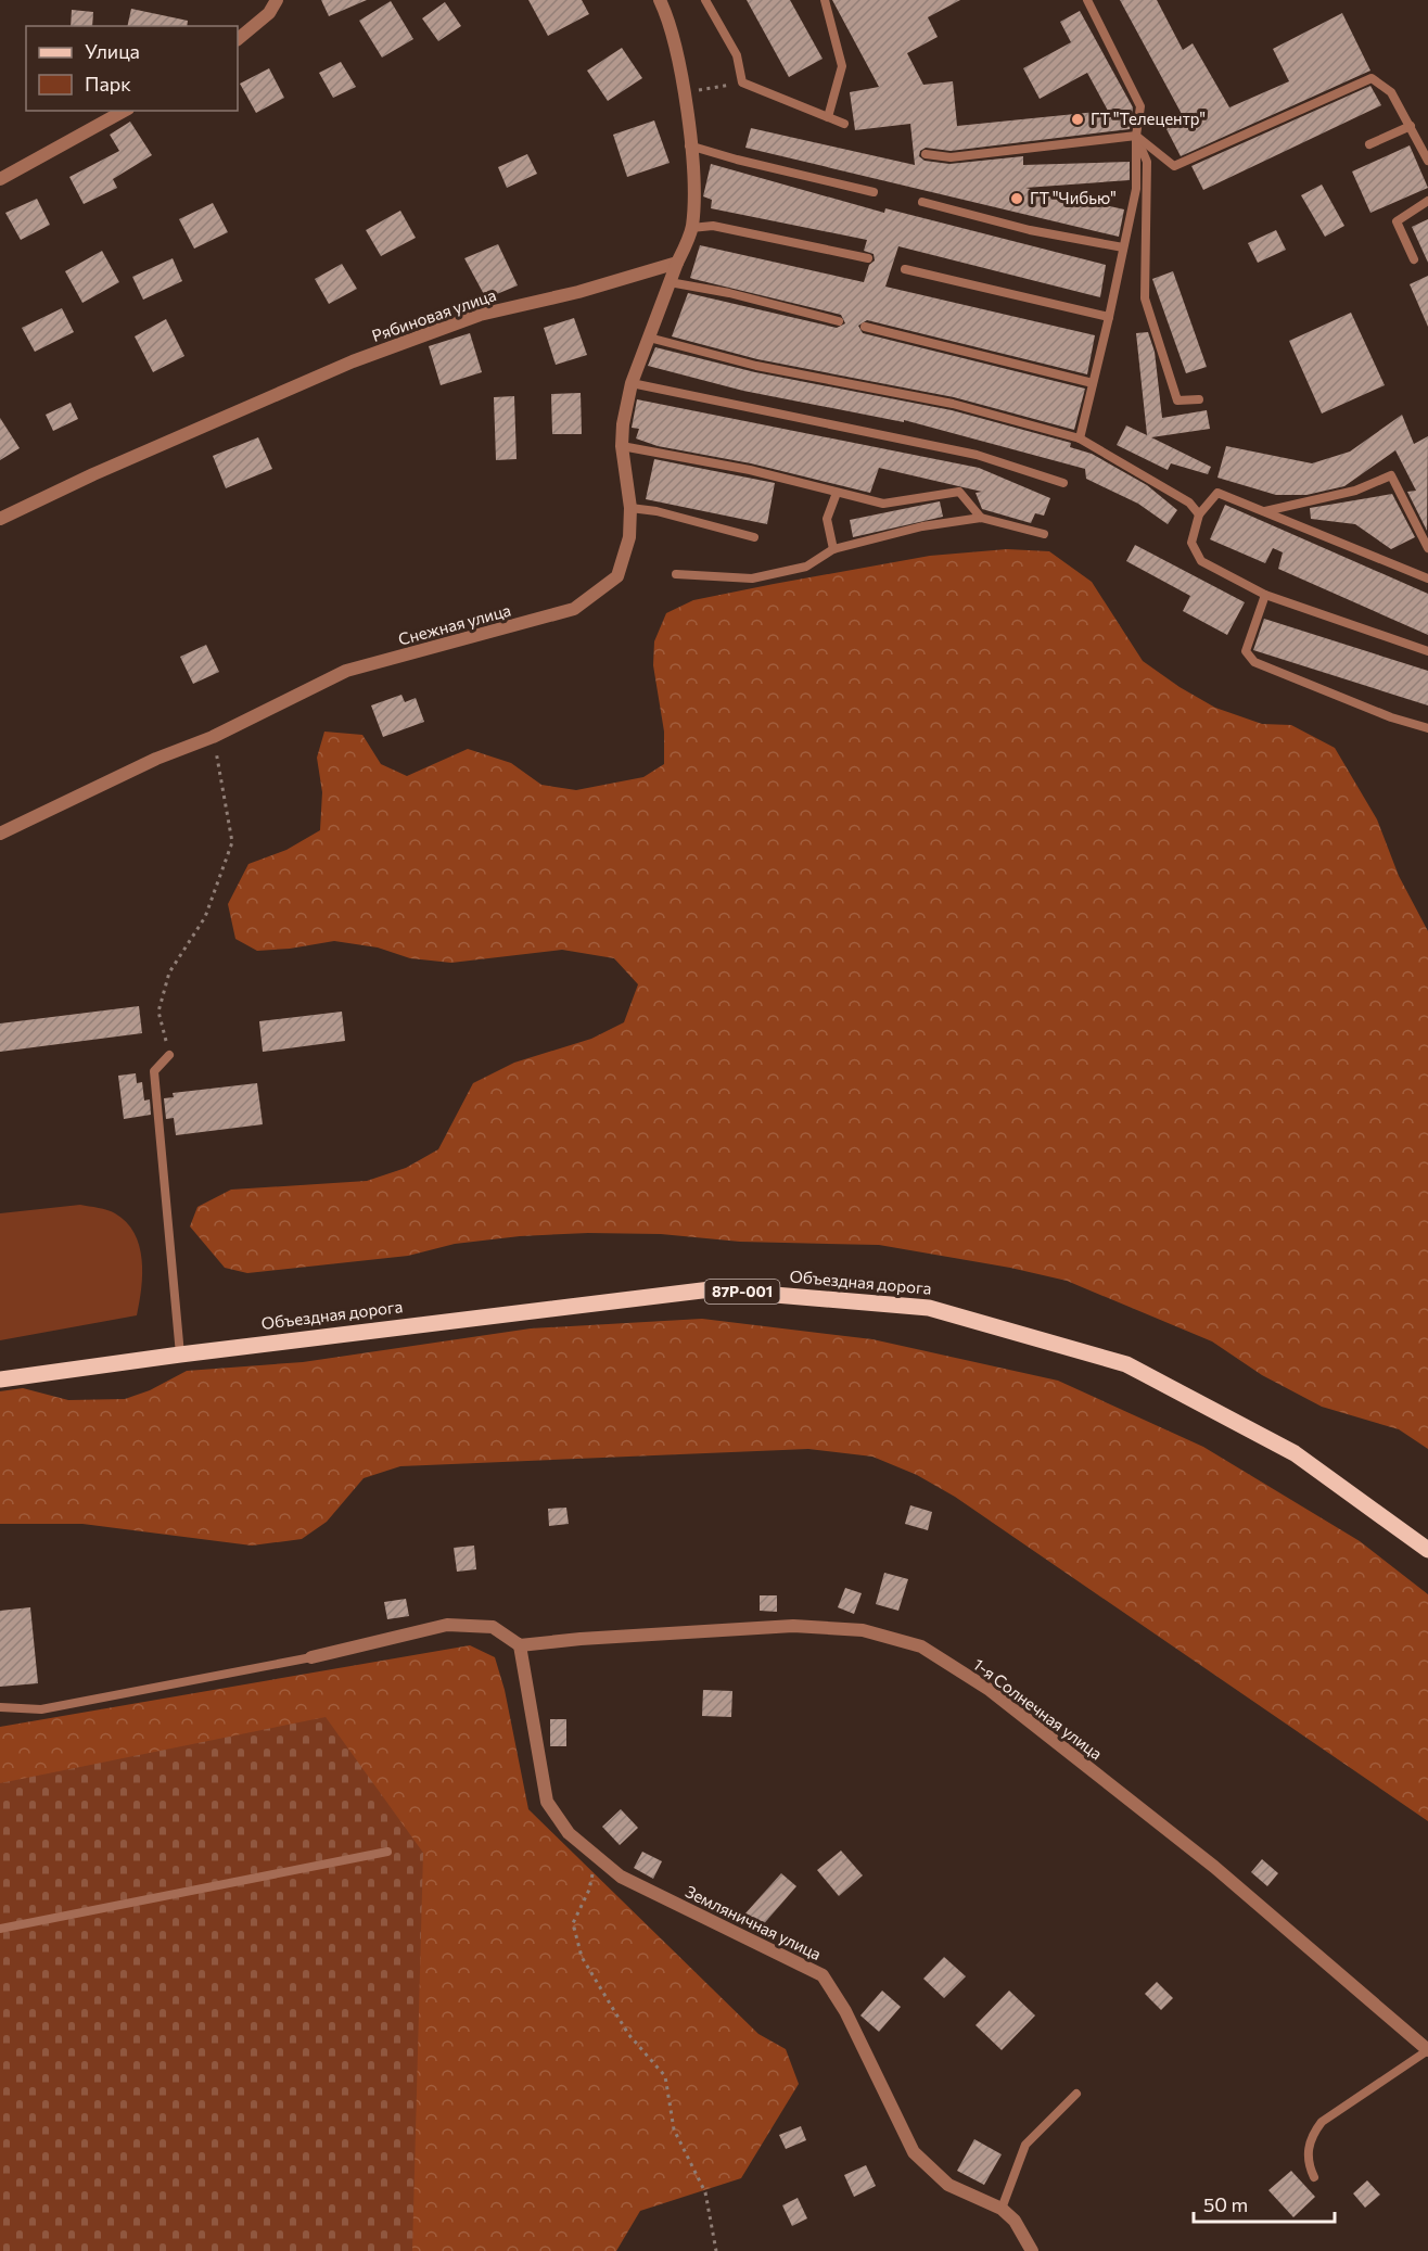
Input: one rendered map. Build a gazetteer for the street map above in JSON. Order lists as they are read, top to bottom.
{
  "streets": {
    "main road": ["Объездная дорога", "87Р-001"],
    "street": [
      "Рябиновая улица",
      "Снежная улица",
      "1-я Солнечная улица",
      "Земляничная улица"
    ]
  },
  "crossings": [
    ["Рябиновая улица", "Снежная улица"],
    ["1-я Солнечная улица", "Земляничная улица"]
  ],
  "places": ["ГТ \"Телецентр\"", "ГТ \"Чибью\""],
  "legend": ["Улица", "Парк"],
  "scale_bar": "50 m"
}
